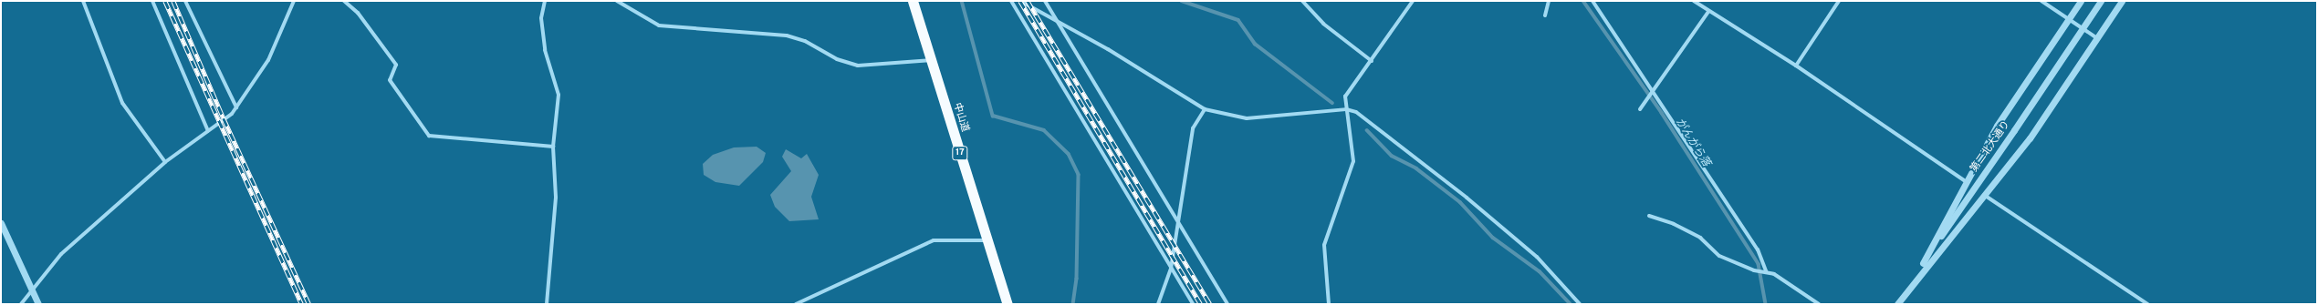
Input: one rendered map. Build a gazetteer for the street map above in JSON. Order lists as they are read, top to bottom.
{
  "streets": {
    "highway": ["中山道", "17"],
    "street": ["第二北大通り"]
  },
  "water": ["がんがら落"]
}
